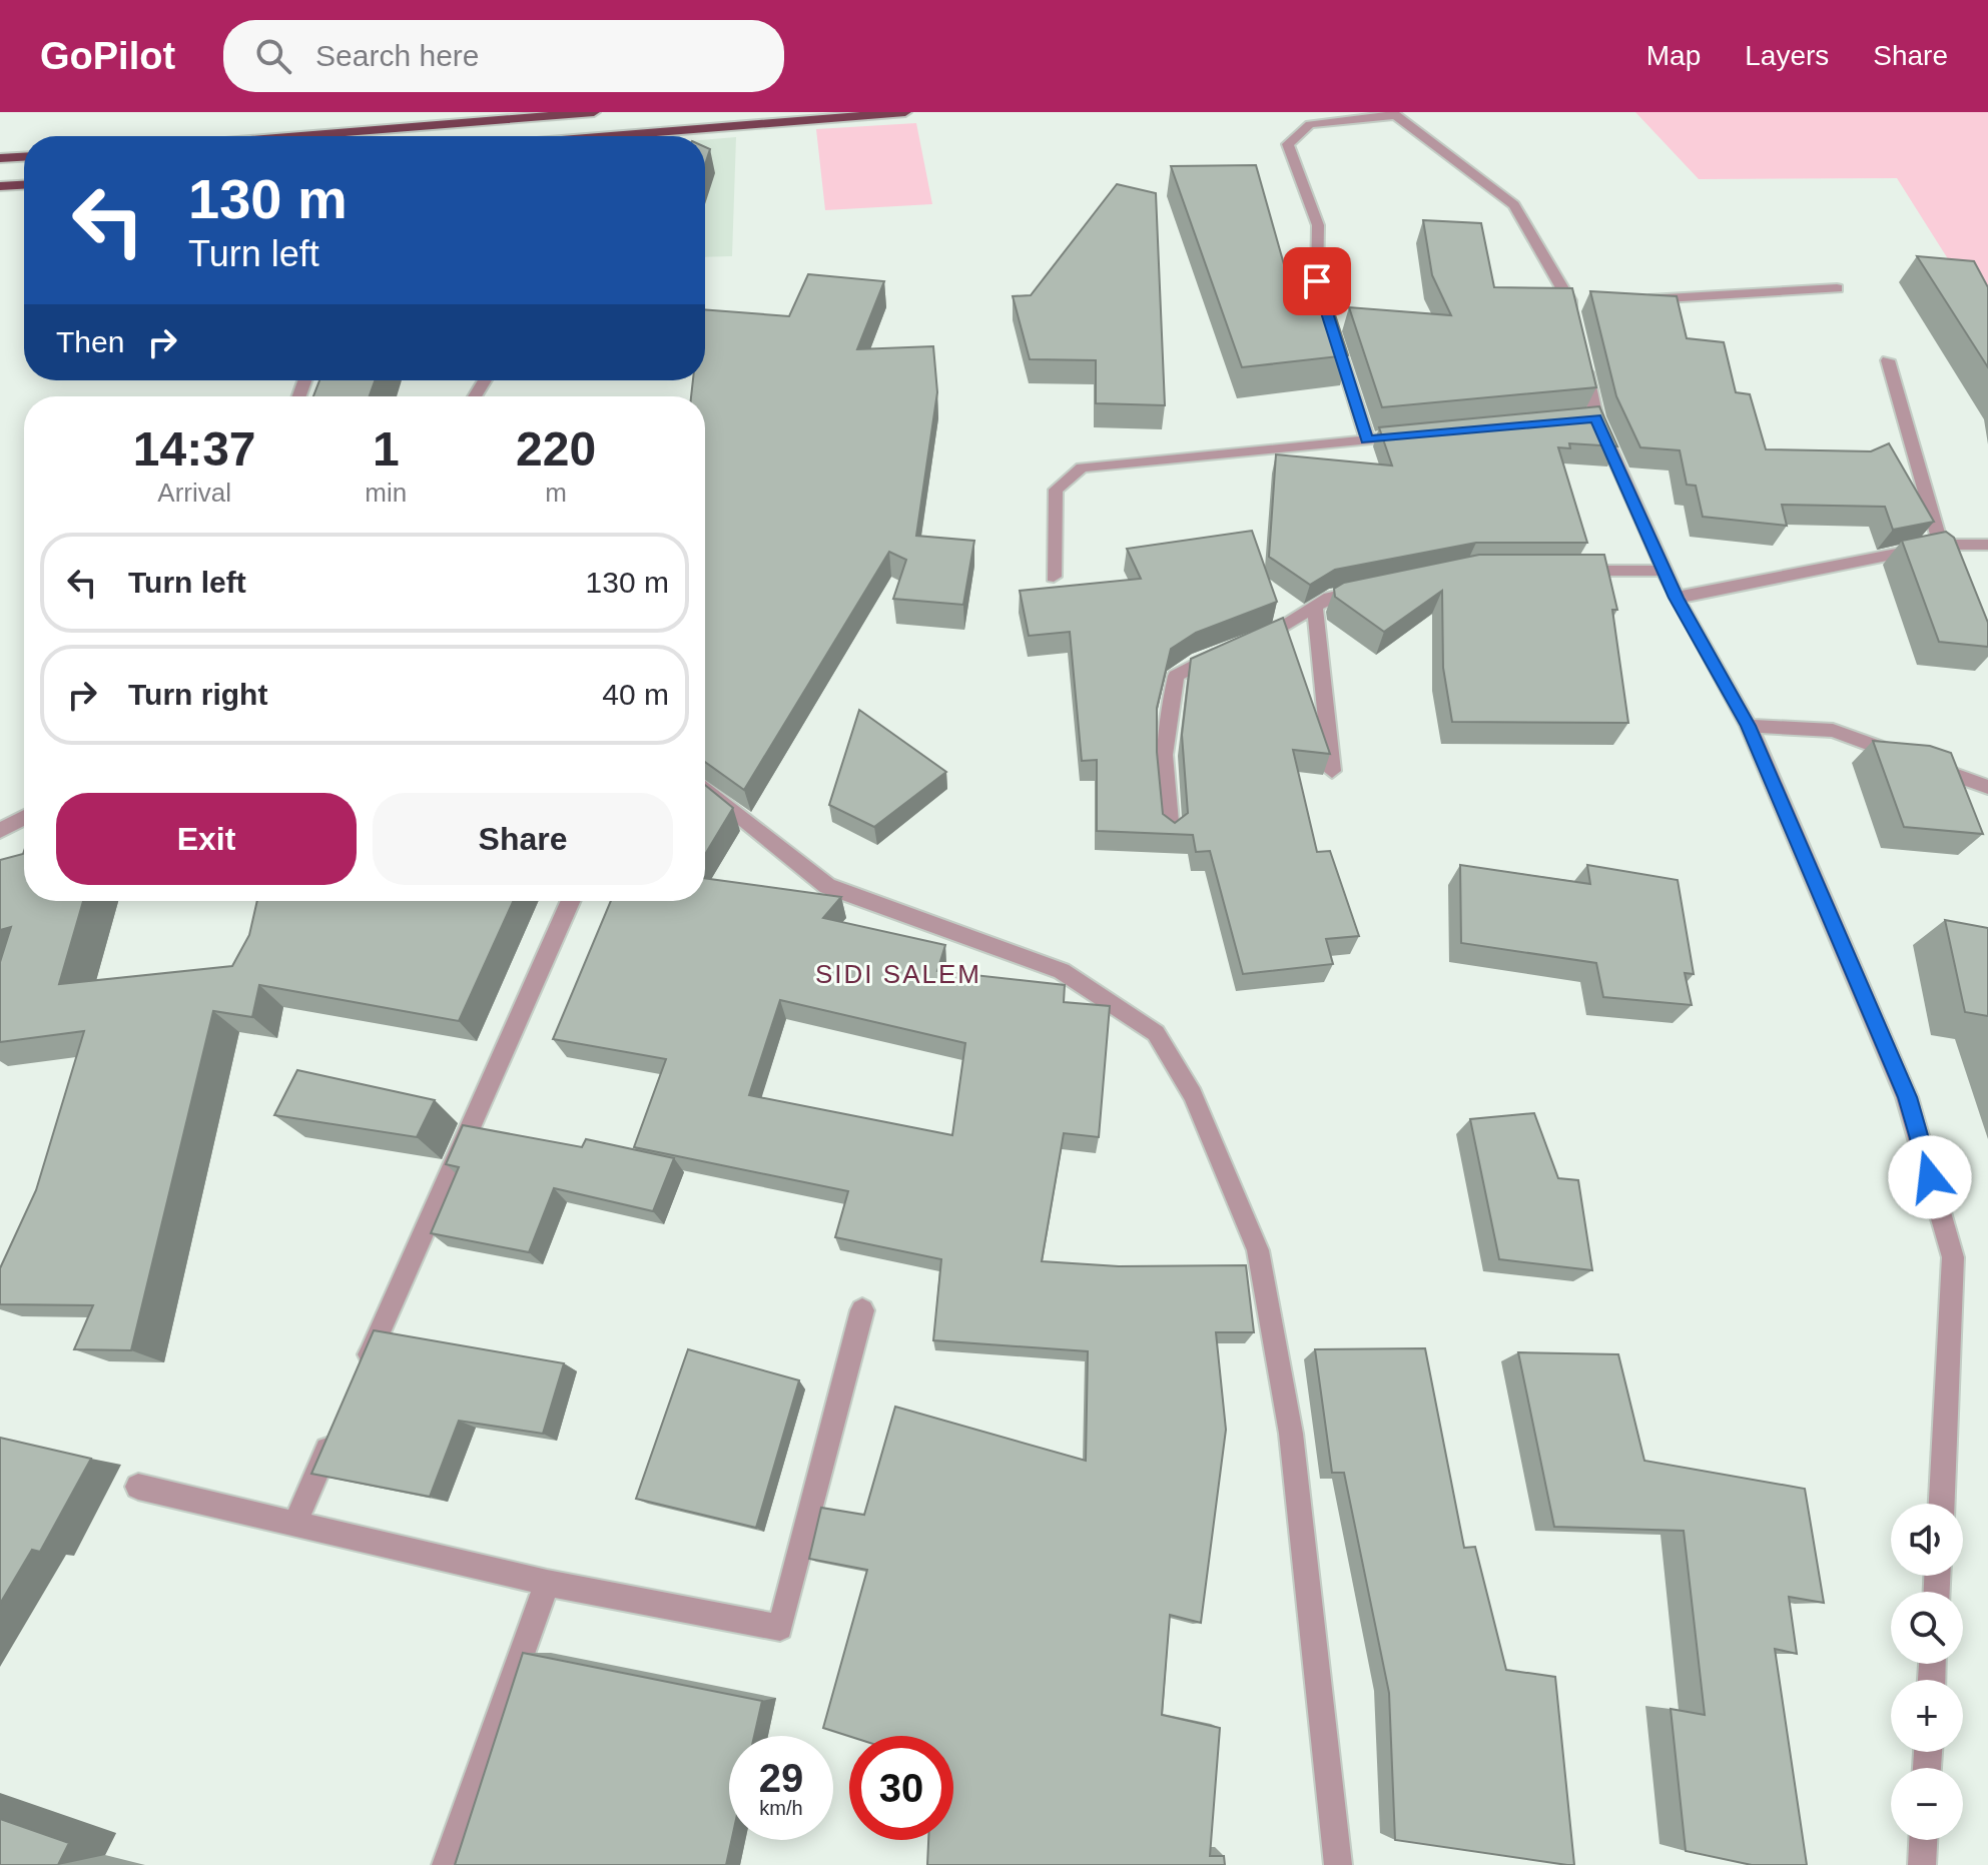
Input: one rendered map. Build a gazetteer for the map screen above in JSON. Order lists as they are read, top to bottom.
{
  "districts": ["SIDI SALEM"],
  "page": {
    "header": "GoPilot",
    "search": "Search here",
    "nav": ["Map", "Layers", "Share"],
    "turn": ["130 m", "Turn left"],
    "then": "Then",
    "eta": [
      "14:37",
      "Arrival",
      "1",
      "min",
      "220",
      "m"
    ],
    "list": [
      {
        "name": "Turn left",
        "value": "130 m"
      },
      {
        "name": "Turn right",
        "value": "40 m"
      }
    ],
    "buttons": ["Exit", "Share"],
    "map_buttons": ["+", "−"],
    "speed": "29 km/h",
    "limit": "30"
  }
}
